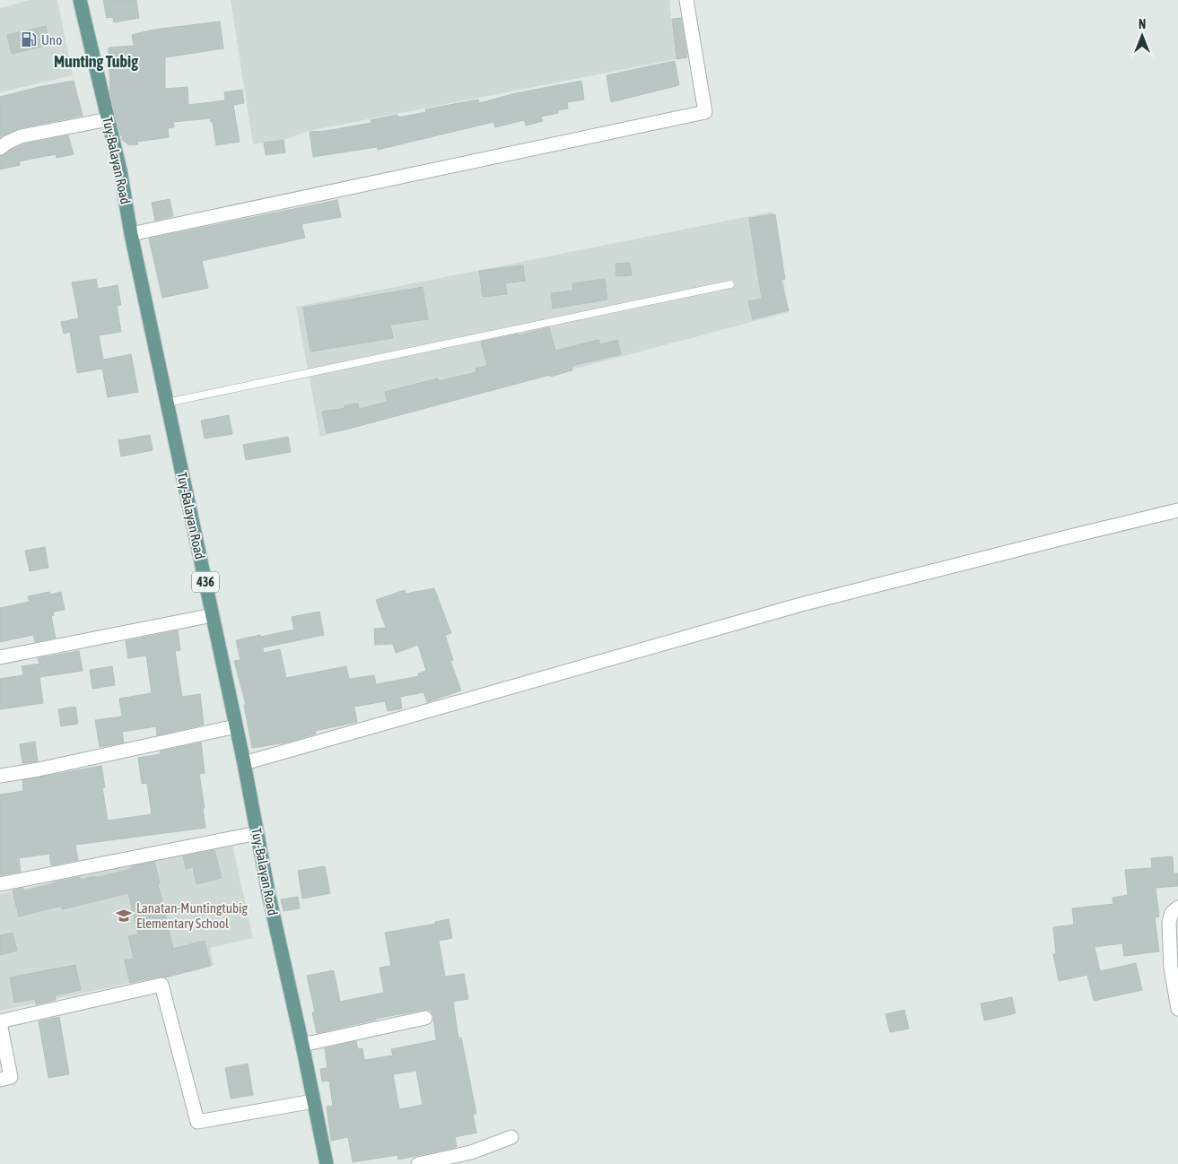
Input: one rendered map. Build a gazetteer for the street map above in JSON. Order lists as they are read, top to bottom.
{
  "streets": {
    "main road": ["Tuy-Balayan Road", "436"]
  },
  "districts": ["Munting Tubig"],
  "places": {
    "fuel station": ["Uno"],
    "school or university": ["Lanatan-Muntingtubig Elementary School"]
  },
  "north": "top"
}
